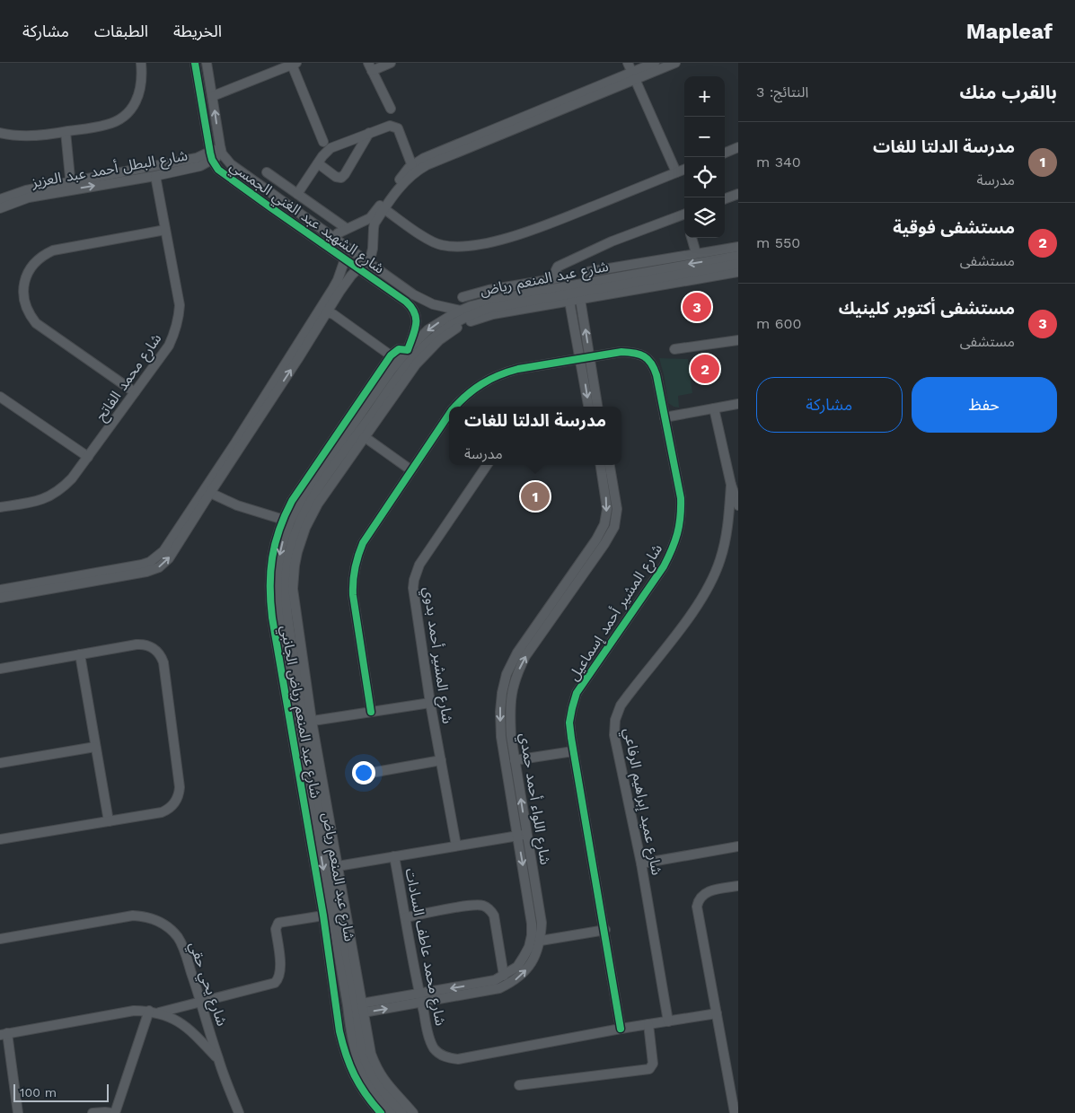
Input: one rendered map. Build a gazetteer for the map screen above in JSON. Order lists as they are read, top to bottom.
{
  "streets": {
    "street": [
      "شارع البطل أحمد عبد العزيز",
      "شارع الشهيد عبد الغني الجمسي",
      "شارع عبد المنعم رياض",
      "شارع محمد الفاتح",
      "شارع المشير أحمد إسماعيل",
      "شارع المشير أحمد بدوي",
      "شارع عبد المنعم رياض الجانبي",
      "شارع اللواء أحمد حمدي",
      "شارع عميد إبراهيم الرفاعي",
      "شارع محمد عاطف السادات",
      "شارع يحي حقي"
    ]
  },
  "crossings": [
    ["شارع البطل أحمد عبد العزيز", "شارع الشهيد عبد الغني الجمسي"],
    ["شارع البطل أحمد عبد العزيز", "شارع محمد الفاتح"],
    ["شارع الشهيد عبد الغني الجمسي", "شارع عبد المنعم رياض"],
    ["شارع عبد المنعم رياض", "شارع عبد المنعم رياض الجانبي"],
    ["شارع عبد المنعم رياض", "شارع اللواء أحمد حمدي"],
    ["شارع المشير أحمد إسماعيل", "شارع محمد عاطف السادات"],
    ["شارع عبد المنعم رياض الجانبي", "شارع اللواء أحمد حمدي"],
    ["شارع اللواء أحمد حمدي", "شارع محمد عاطف السادات"],
    ["شارع عميد إبراهيم الرفاعي", "شارع محمد عاطف السادات"]
  ],
  "scale_bar": "100 m",
  "page": {
    "header": "Mapleaf",
    "nav": ["الخريطة", "الطبقات", "مشاركة"],
    "heading": ["بالقرب منك", "النتائج: 3"],
    "map_buttons": ["+", "−"],
    "list": [
      {
        "mark": "1",
        "name": "مدرسة الدلتا للغات",
        "note": "مدرسة",
        "value": "340 m"
      },
      {
        "mark": "2",
        "name": "مستشفى فوقية",
        "note": "مستشفى",
        "value": "550 m"
      },
      {
        "mark": "3",
        "name": "مستشفى أكتوبر كلينيك",
        "note": "مستشفى",
        "value": "600 m"
      }
    ],
    "pins": ["3", "2", "1"],
    "buttons": ["حفظ", "مشاركة"],
    "popup": ["مدرسة الدلتا للغات", "مدرسة"],
    "scale": "100 m"
  }
}
